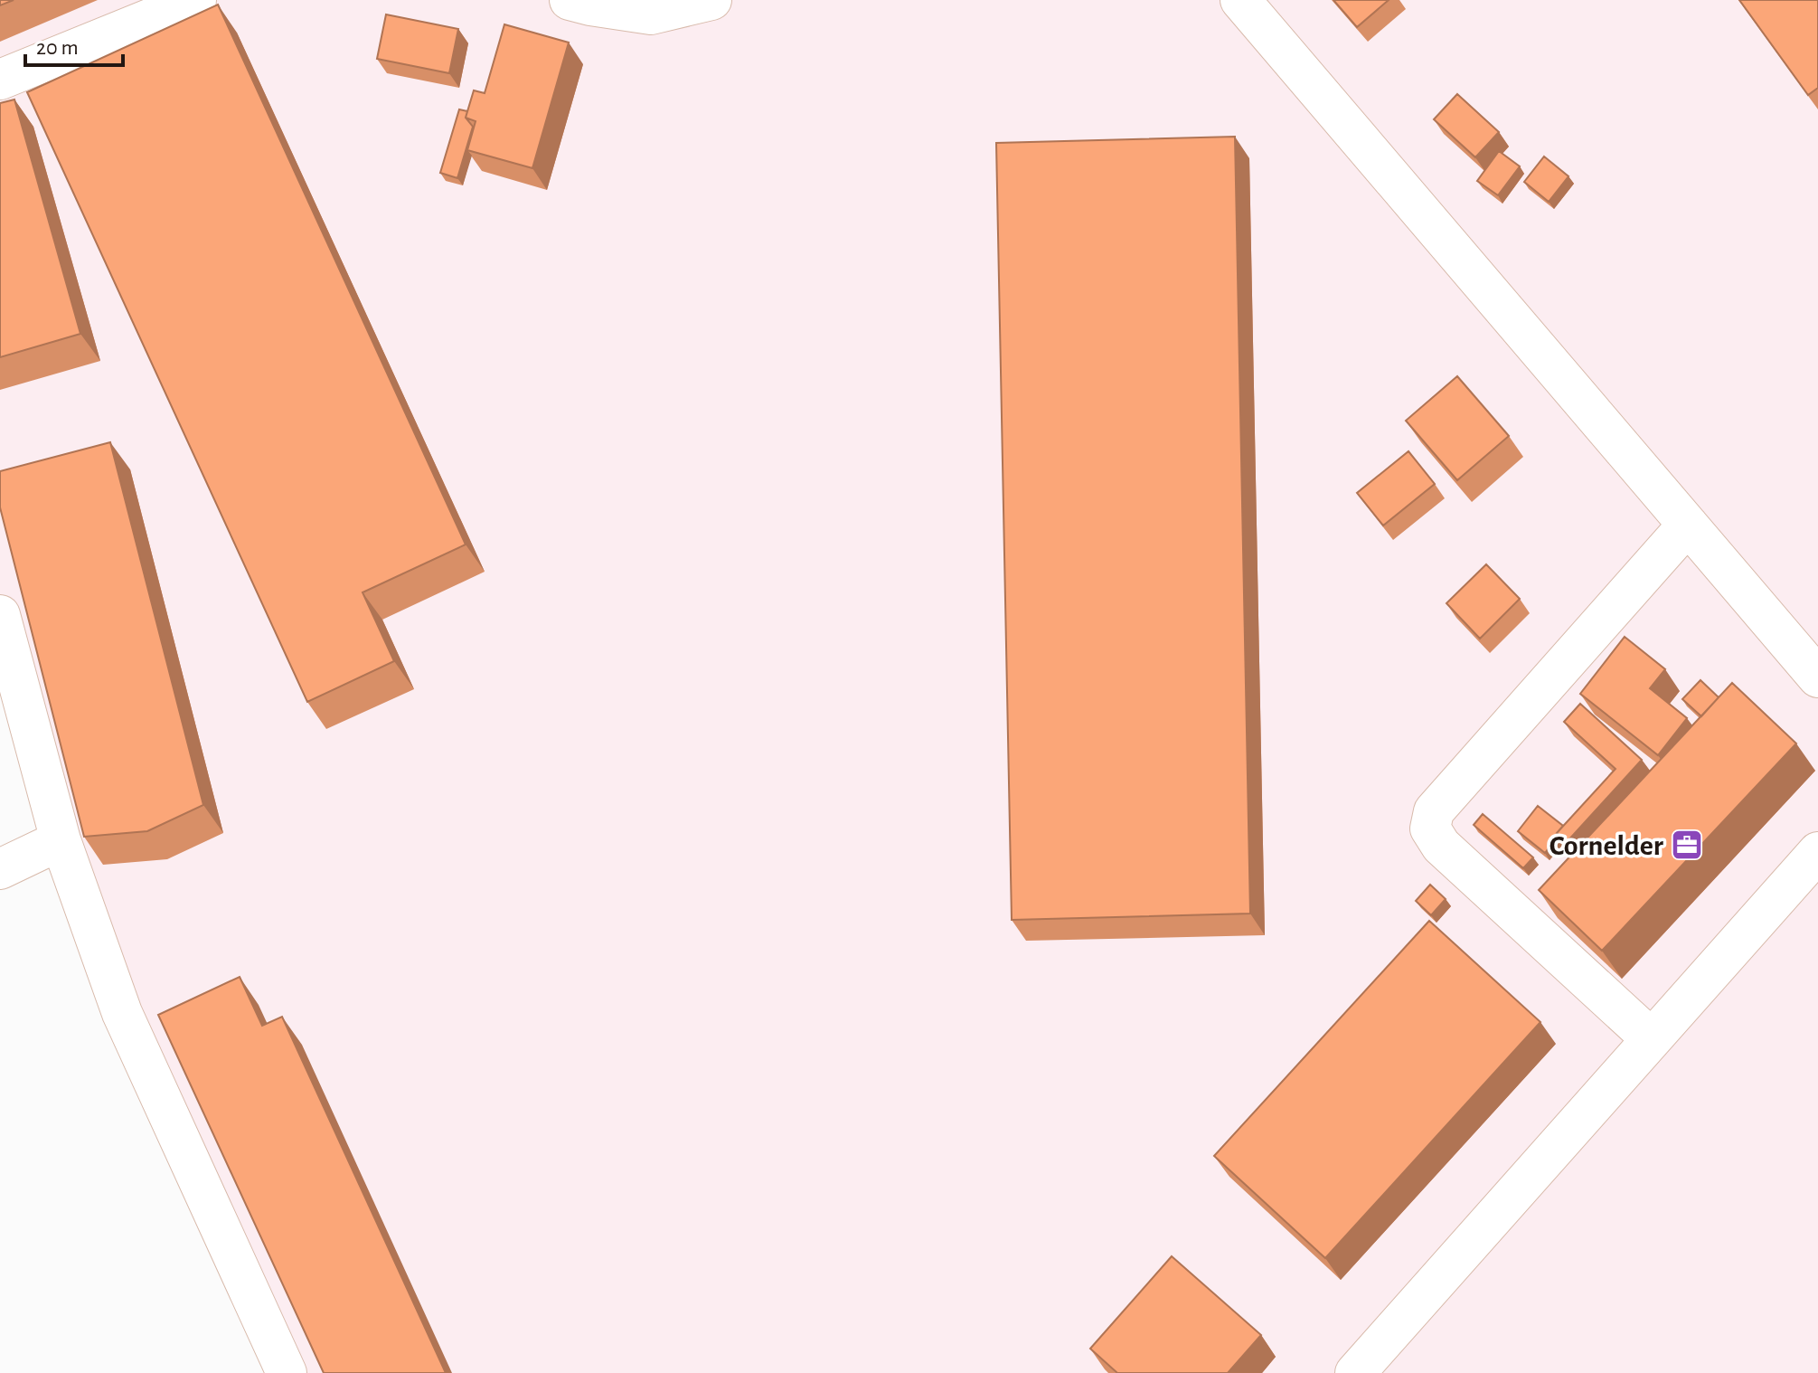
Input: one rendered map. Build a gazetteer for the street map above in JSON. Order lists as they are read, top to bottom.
{
  "places": {
    "office": ["Cornelder"]
  },
  "scale_bar": "20 m"
}
